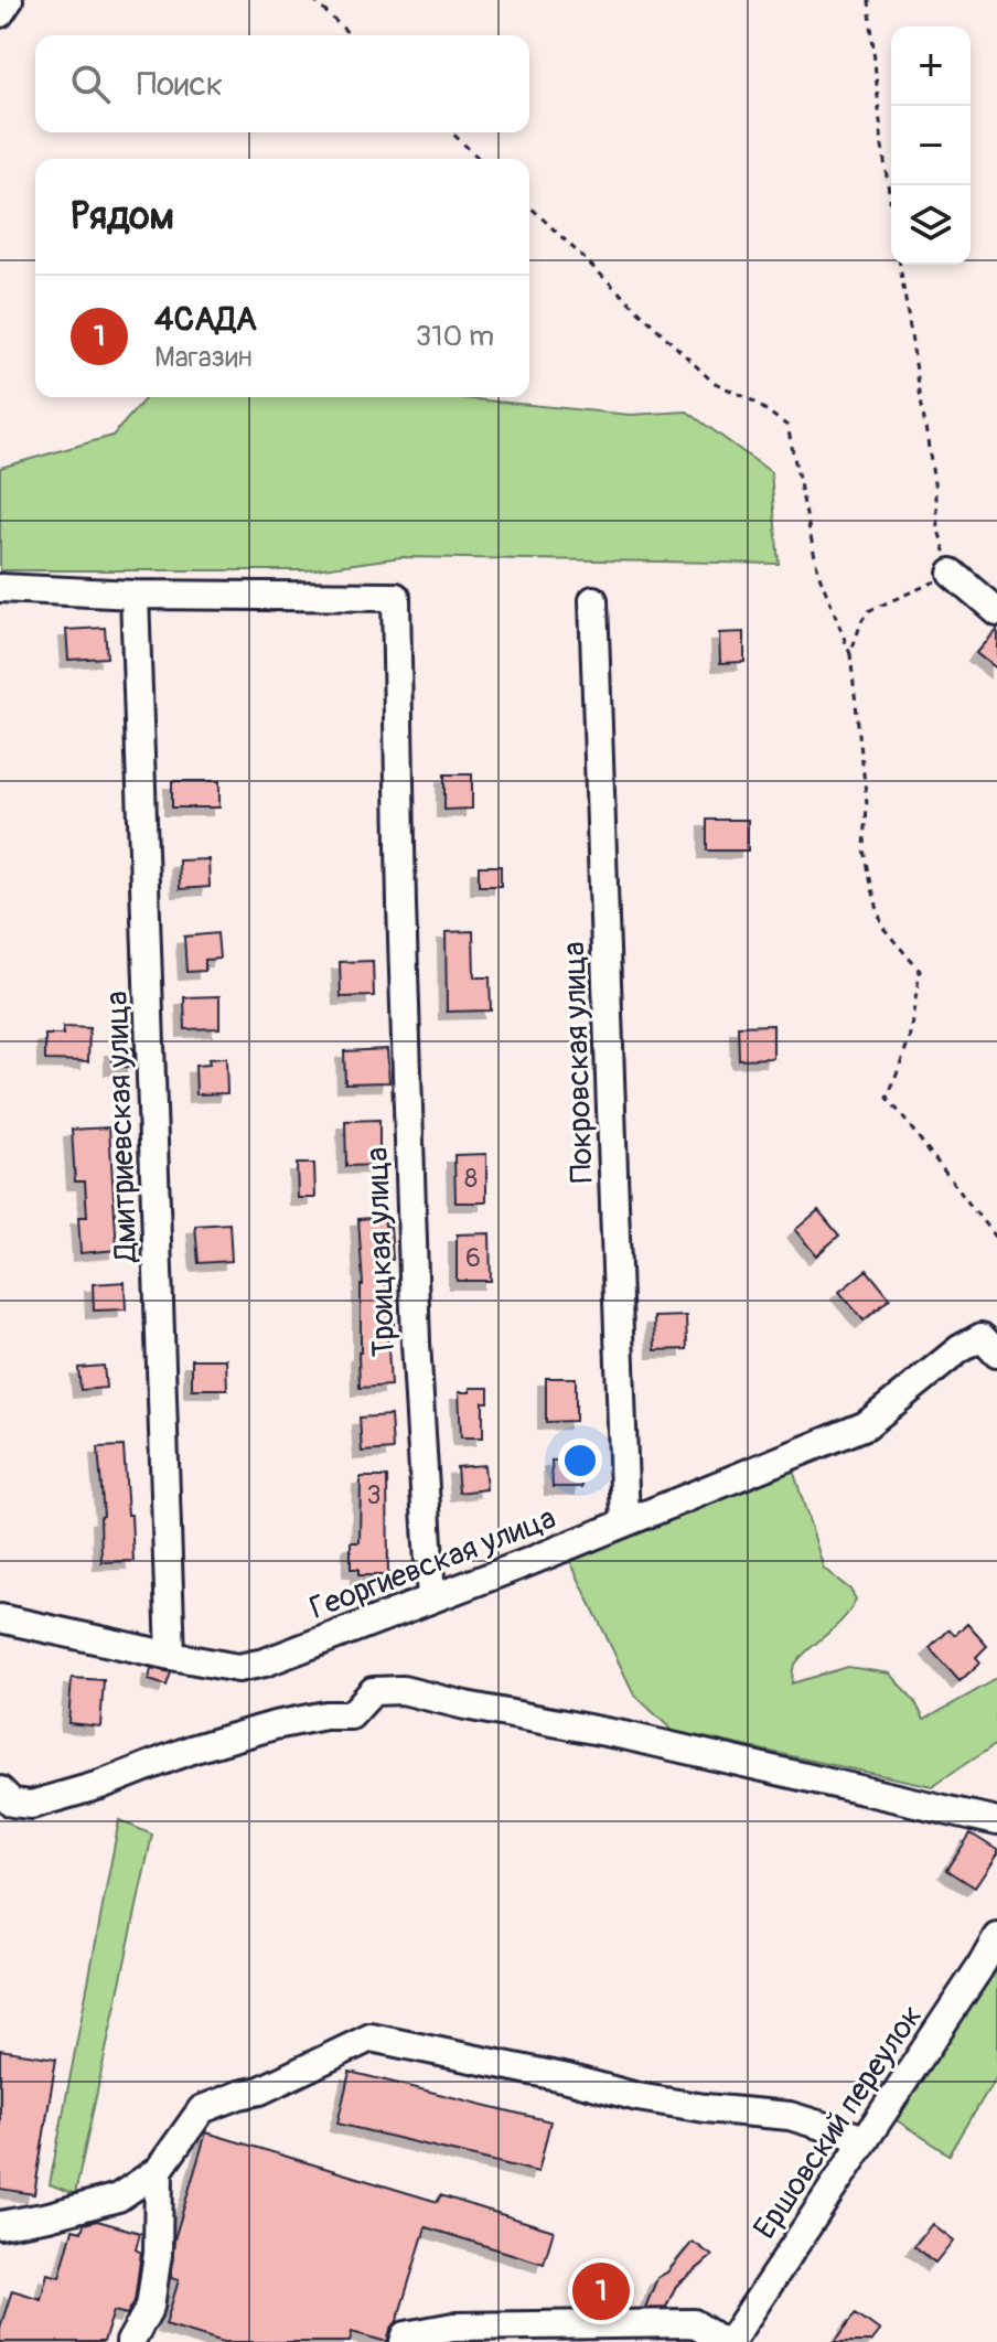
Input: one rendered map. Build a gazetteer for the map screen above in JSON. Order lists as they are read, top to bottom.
{
  "streets": {
    "street": [
      "Покровская улица",
      "Дмитриевская улица",
      "Троицкая улица",
      "Георгиевская улица",
      "Ершовский переулок"
    ]
  },
  "crossings": [
    ["Покровская улица", "Георгиевская улица"],
    ["Дмитриевская улица", "Троицкая улица"],
    ["Дмитриевская улица", "Георгиевская улица"],
    ["Троицкая улица", "Георгиевская улица"]
  ],
  "house_numbers": ["8", "6", "3"],
  "page": {
    "map_buttons": ["+", "−"],
    "search": "Поиск",
    "heading": "Рядом",
    "list": [
      {
        "mark": "1",
        "name": "4САДА",
        "note": "Магазин",
        "value": "310 m"
      }
    ],
    "pins": "1"
  }
}
